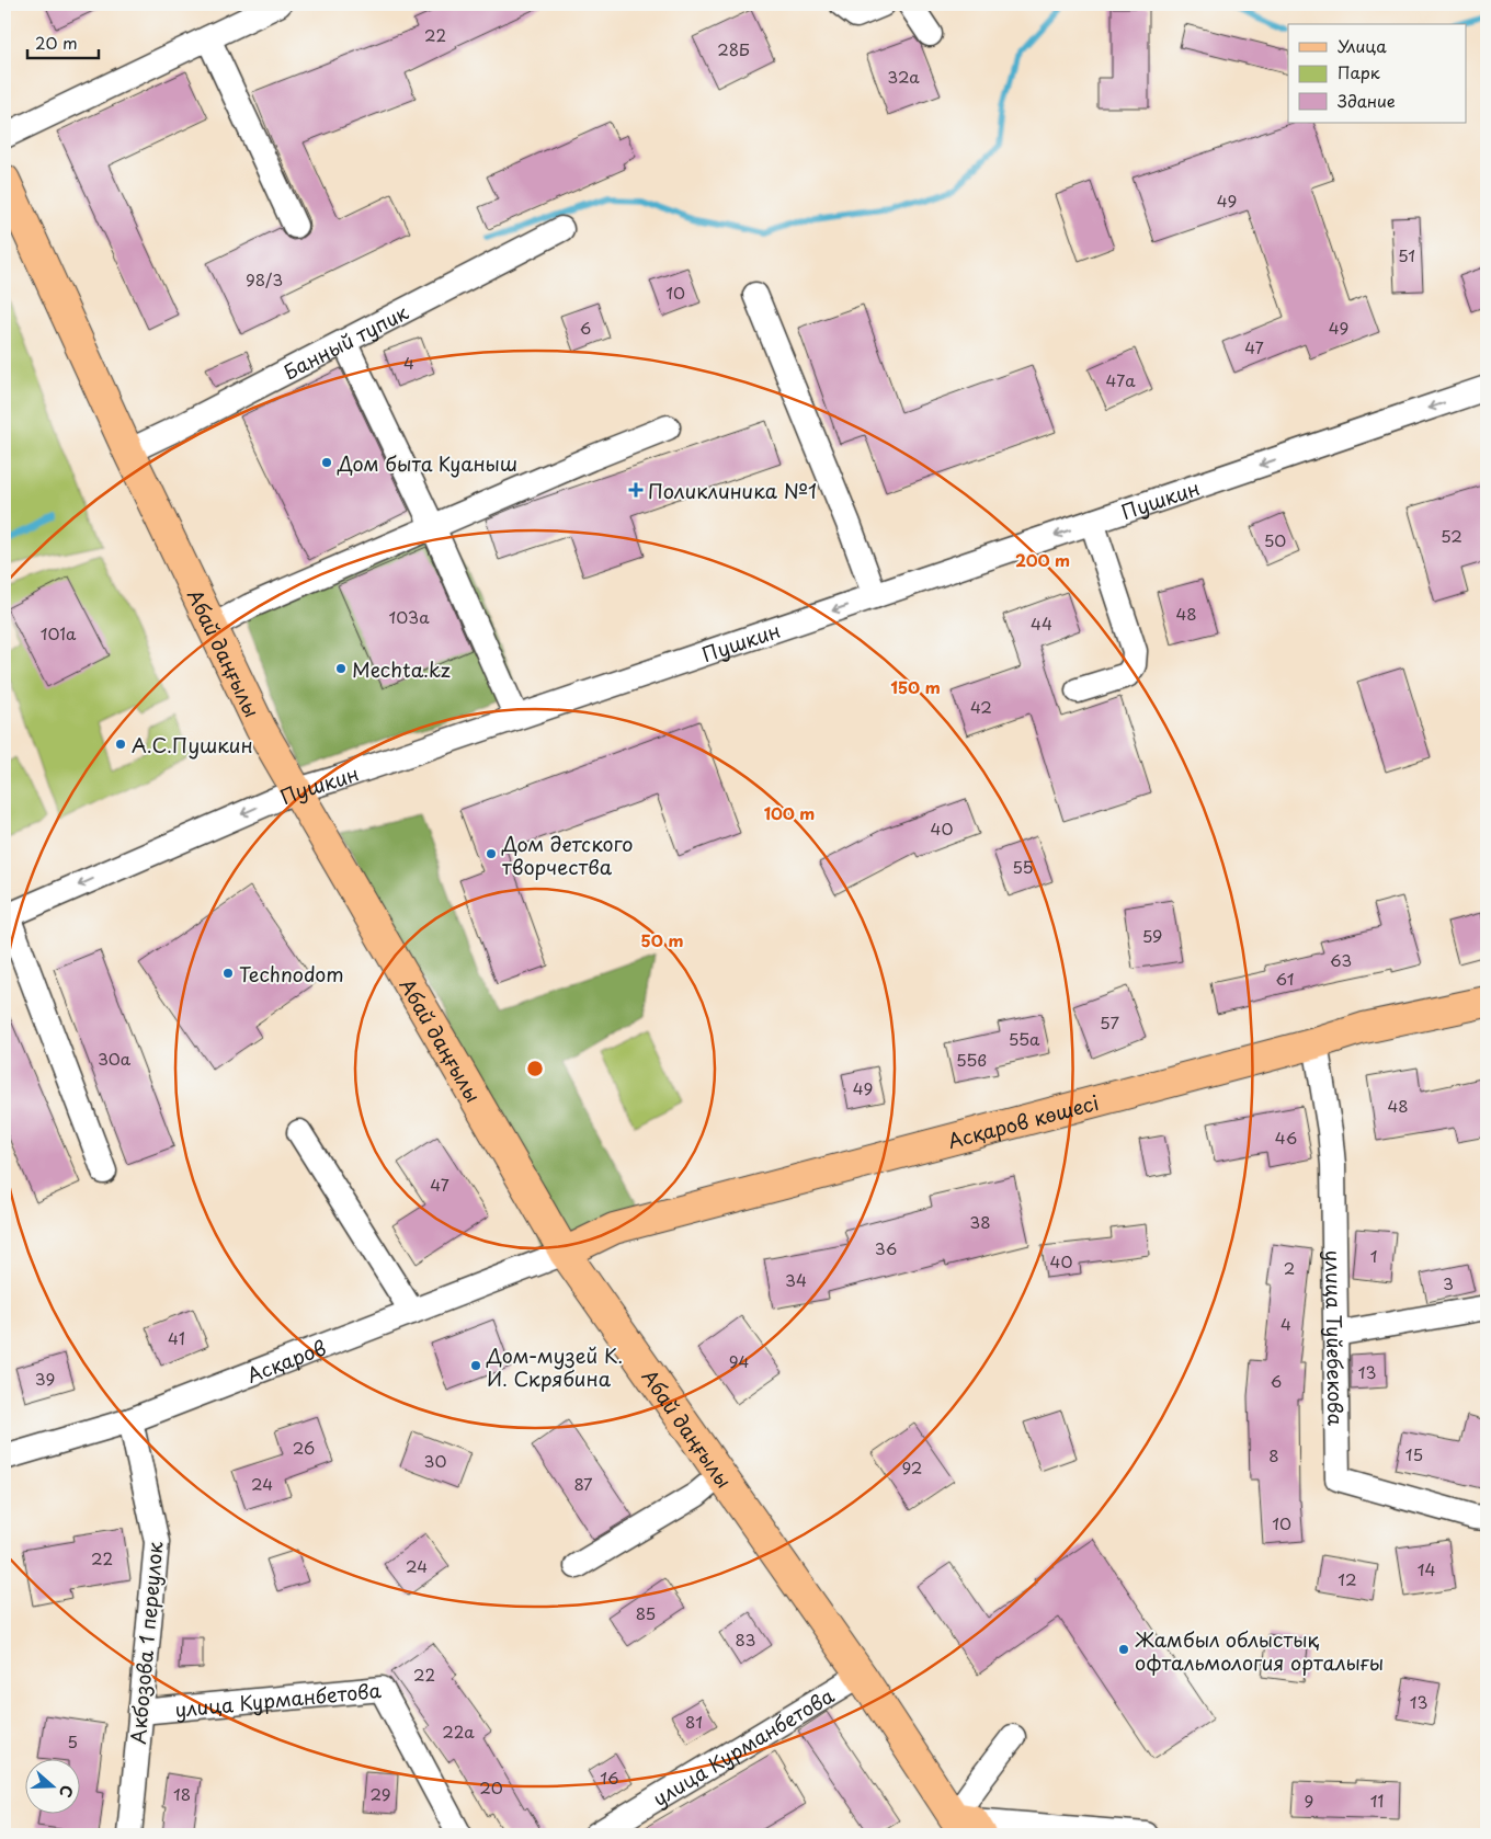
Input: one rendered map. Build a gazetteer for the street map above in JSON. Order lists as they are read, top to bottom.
{
  "streets": {
    "main road": ["Абай даңғылы", "Асқаров көшесі"],
    "street": [
      "Банный тупик",
      "Пушкин",
      "улица Туйебекова",
      "Асқаров",
      "Акбозова 1 переулок",
      "улица Курманбетова"
    ]
  },
  "crossings": [
    ["Банный тупик", "Абай даңғылы"],
    ["Пушкин", "Абай даңғылы"],
    ["Абай даңғылы", "Асқаров көшесі"],
    ["Абай даңғылы", "Асқаров"],
    ["Абай даңғылы", "улица Курманбетова"],
    ["Асқаров көшесі", "улица Туйебекова"],
    ["Асқаров көшесі", "Асқаров"],
    ["Асқаров", "Акбозова 1 переулок"],
    ["Акбозова 1 переулок", "улица Курманбетова"]
  ],
  "one_way": ["Пушкин"],
  "places": {
    "other": [
      "Дом быта Куаныш",
      "Mechta.kz",
      "А.С.Пушкин",
      "Дом детского творчества",
      "Technodom",
      "Дом-музей К. И. Скрябина",
      "Жамбыл облыстық офтальмология орталығы"
    ],
    "health": ["Поликлиника №1"]
  },
  "house_numbers": [
    "22",
    "28Б",
    "32а",
    "49",
    "51",
    "98/3",
    "10",
    "6",
    "49",
    "47",
    "4",
    "47а",
    "52",
    "50",
    "48",
    "103а",
    "44",
    "101а",
    "42",
    "40",
    "55",
    "59",
    "63",
    "61",
    "57",
    "55а",
    "30а",
    "55в",
    "49",
    "48",
    "46",
    "47",
    "38",
    "36",
    "1",
    "40",
    "2",
    "34",
    "3",
    "4",
    "41",
    "94",
    "13",
    "39",
    "6",
    "26",
    "15",
    "8",
    "30",
    "92",
    "24",
    "87",
    "10",
    "22",
    "24",
    "14",
    "12",
    "85",
    "83",
    "22",
    "13",
    "81",
    "22а",
    "5",
    "16",
    "20",
    "18",
    "29",
    "9",
    "11"
  ],
  "legend": ["Улица", "Парк", "Здание"],
  "scale_bar": "20 m",
  "north": "right",
  "rings": [
    "200 m",
    "150 m",
    "100 m",
    "50 m"
  ]
}
